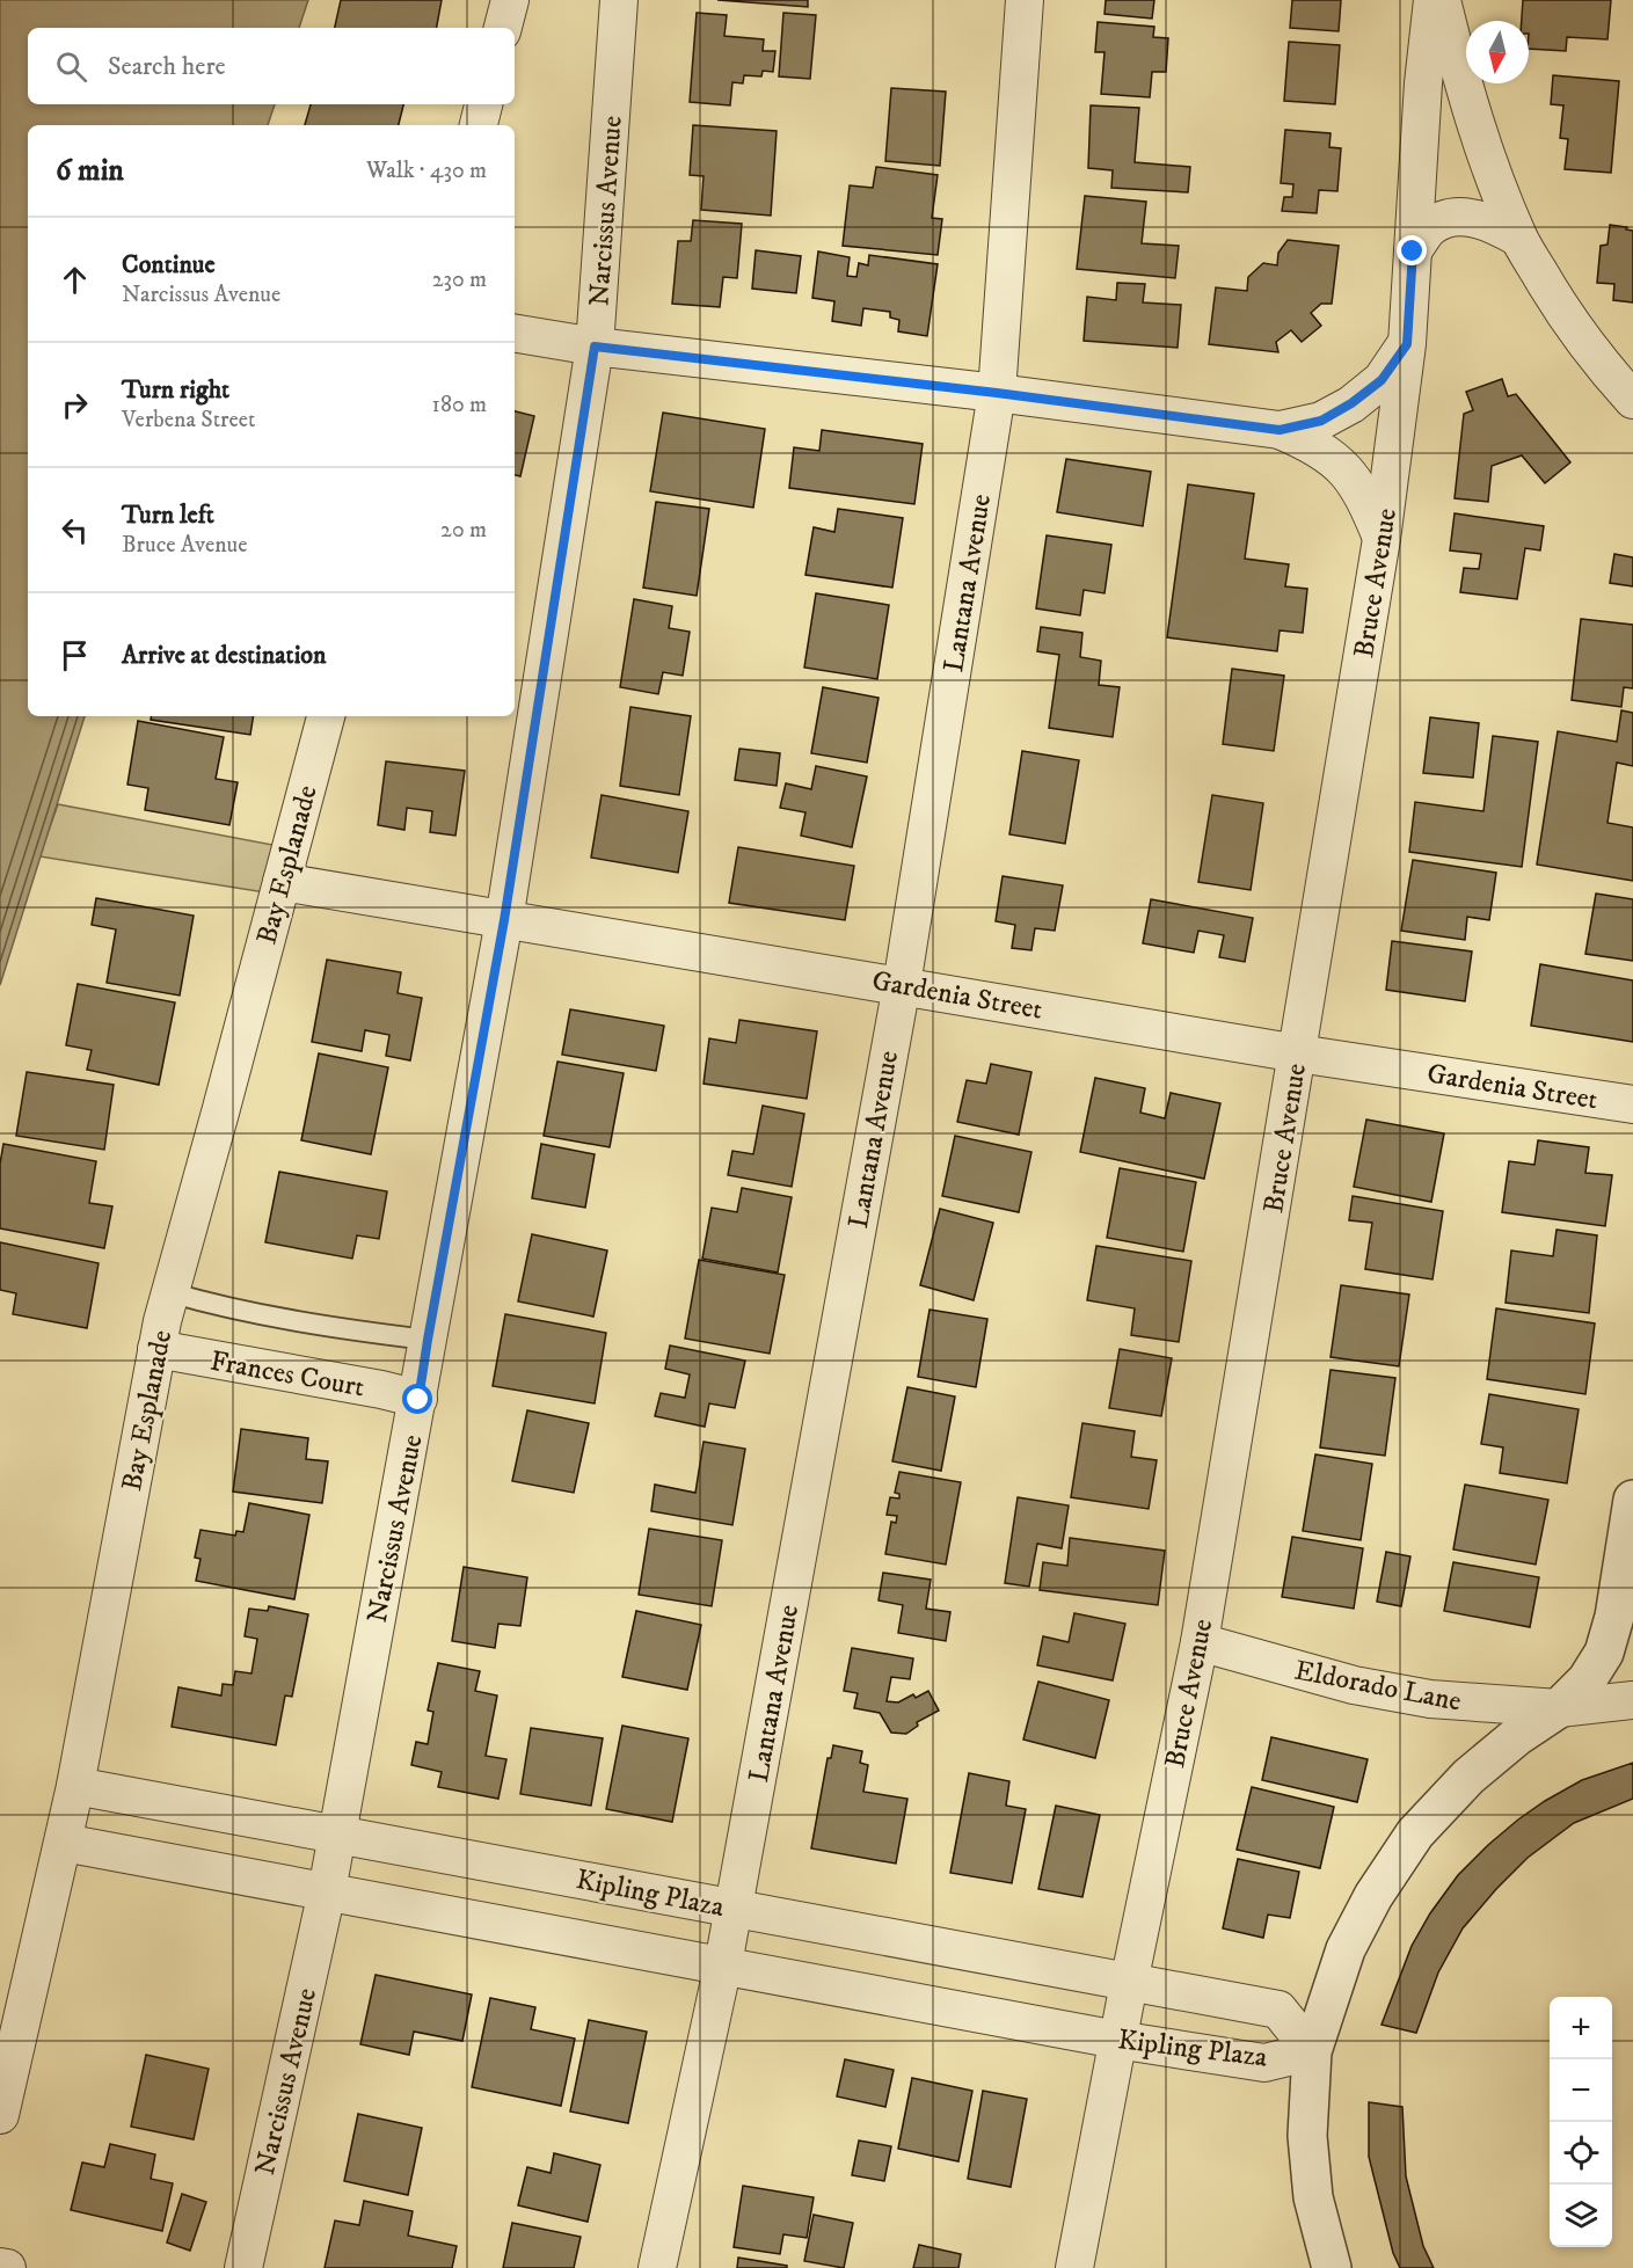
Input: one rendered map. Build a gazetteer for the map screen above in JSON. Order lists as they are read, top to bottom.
{
  "streets": {
    "street": [
      "Narcissus Avenue",
      "Lantana Avenue",
      "Bruce Avenue",
      "Bay Esplanade",
      "Gardenia Street",
      "Frances Court",
      "Eldorado Lane",
      "Kipling Plaza"
    ]
  },
  "crossings": [
    ["Narcissus Avenue", "Gardenia Street"],
    ["Narcissus Avenue", "Frances Court"],
    ["Narcissus Avenue", "Kipling Plaza"],
    ["Lantana Avenue", "Gardenia Street"],
    ["Lantana Avenue", "Kipling Plaza"],
    ["Bruce Avenue", "Gardenia Street"],
    ["Bruce Avenue", "Eldorado Lane"],
    ["Bruce Avenue", "Kipling Plaza"],
    ["Bay Esplanade", "Gardenia Street"],
    ["Bay Esplanade", "Frances Court"],
    ["Bay Esplanade", "Kipling Plaza"]
  ],
  "north": "bottom",
  "page": {
    "search": "Search here",
    "heading": ["6 min", "Walk · 430 m"],
    "list": [
      ["Continue", "Narcissus Avenue", "230 m"],
      ["Turn right", "Verbena Street", "180 m"],
      ["Turn left", "Bruce Avenue", "20 m"],
      "Arrive at destination"
    ],
    "map_buttons": ["+", "−"]
  }
}
